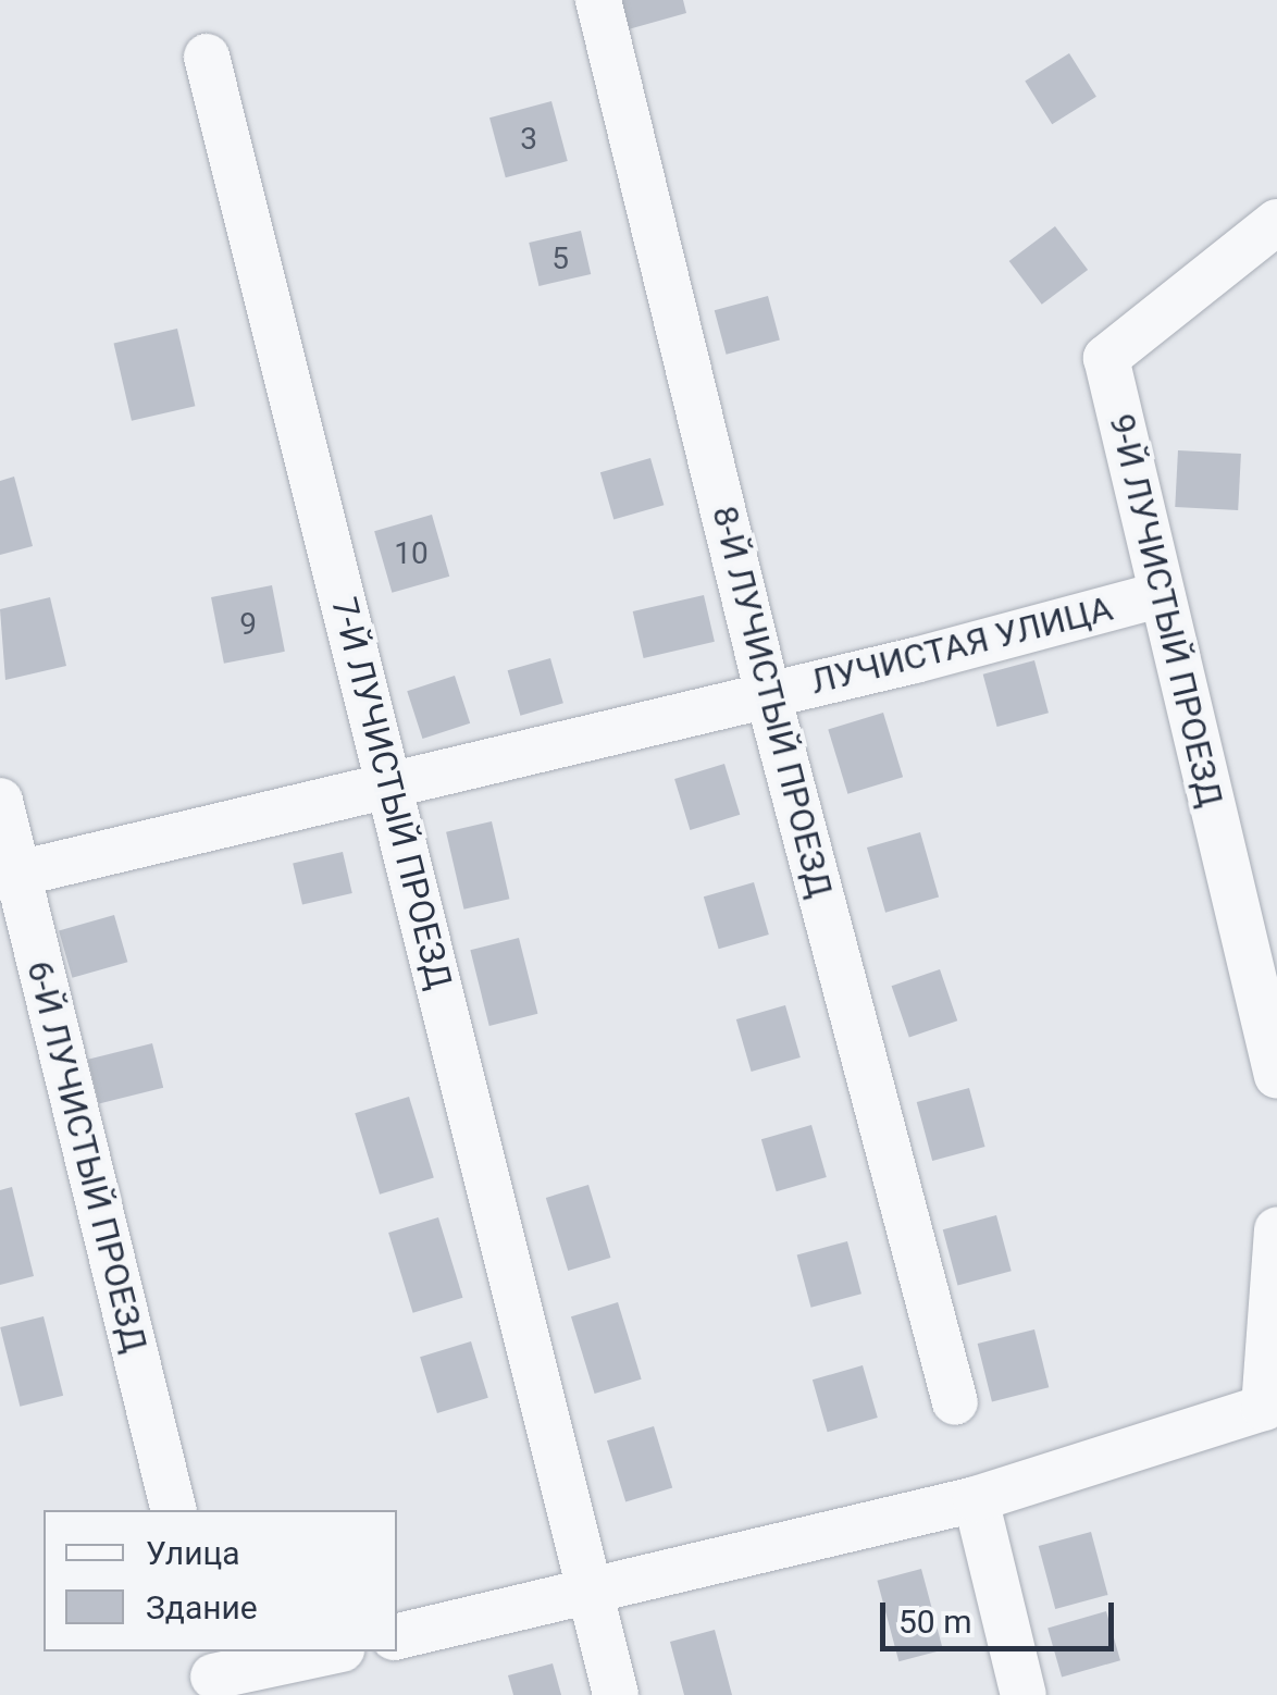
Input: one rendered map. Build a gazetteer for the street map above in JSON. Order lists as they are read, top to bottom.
{
  "streets": {
    "street": [
      "9-Й ЛУЧИСТЫЙ ПРОЕЗД",
      "ЛУЧИСТАЯ УЛИЦА",
      "8-Й ЛУЧИСТЫЙ ПРОЕЗД",
      "7-Й ЛУЧИСТЫЙ ПРОЕЗД",
      "6-Й ЛУЧИСТЫЙ ПРОЕЗД"
    ]
  },
  "crossings": [
    ["9-Й ЛУЧИСТЫЙ ПРОЕЗД", "ЛУЧИСТАЯ УЛИЦА"],
    ["ЛУЧИСТАЯ УЛИЦА", "8-Й ЛУЧИСТЫЙ ПРОЕЗД"],
    ["ЛУЧИСТАЯ УЛИЦА", "7-Й ЛУЧИСТЫЙ ПРОЕЗД"],
    ["ЛУЧИСТАЯ УЛИЦА", "6-Й ЛУЧИСТЫЙ ПРОЕЗД"]
  ],
  "house_numbers": [
    "3",
    "5",
    "10",
    "9"
  ],
  "legend": ["Улица", "Здание"],
  "scale_bar": "50 m"
}
